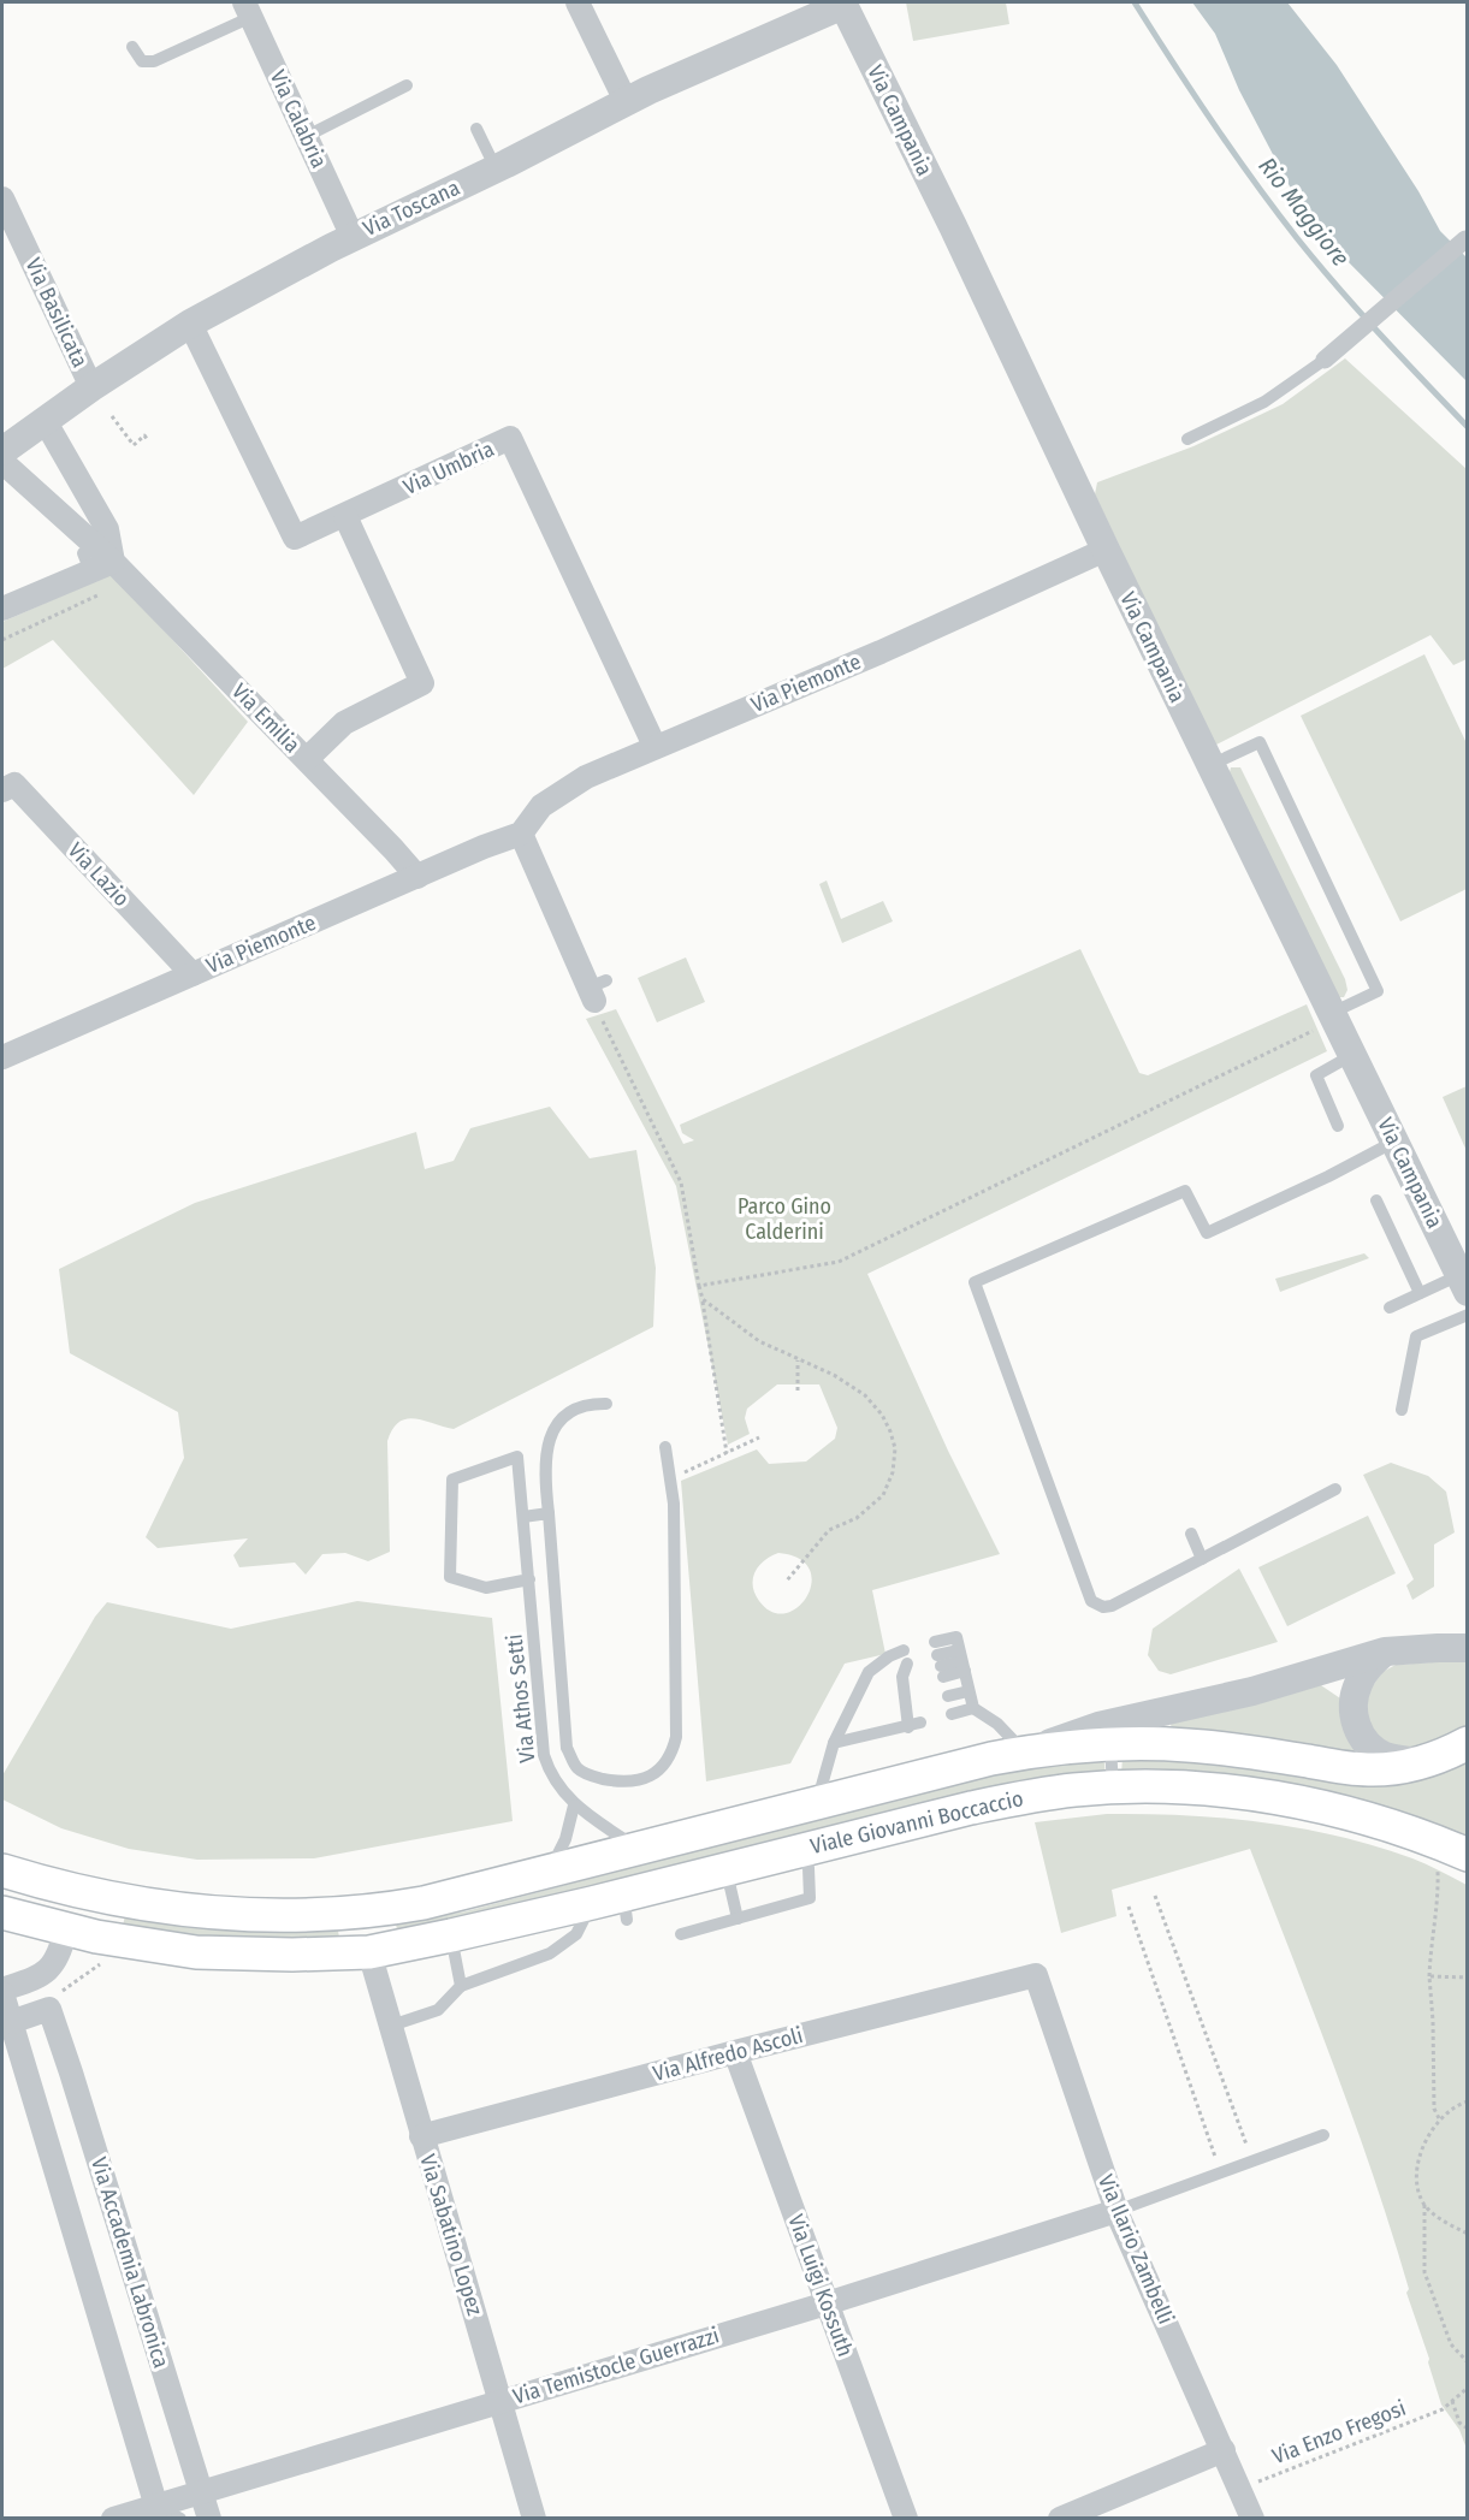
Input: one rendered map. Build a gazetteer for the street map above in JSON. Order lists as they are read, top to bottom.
{
  "streets": {
    "main road": ["Viale Giovanni Boccaccio"],
    "street": [
      "Via Calabria",
      "Via Campania",
      "Via Toscana",
      "Via Basilicata",
      "Via Umbria",
      "Via Piemonte",
      "Via Emilia",
      "Via Lazio",
      "Via Alfredo Ascoli",
      "Via Sabatino Lopez",
      "Via Ilario Zambelli",
      "Via Accademia Labronica",
      "Via Luigi Kossuth",
      "Via Temistocle Guerrazzi"
    ],
    "lane": ["Via Athos Setti"],
    "path": ["Via Enzo Fregosi"]
  },
  "crossings": [
    ["Via Calabria", "Via Toscana"],
    ["Via Campania", "Via Toscana"],
    ["Via Campania", "Via Piemonte"],
    ["Via Toscana", "Via Basilicata"],
    ["Via Toscana", "Via Umbria"],
    ["Via Umbria", "Via Piemonte"],
    ["Via Piemonte", "Via Emilia"],
    ["Via Piemonte", "Via Lazio"],
    ["Via Athos Setti", "Viale Giovanni Boccaccio"],
    ["Viale Giovanni Boccaccio", "Via Sabatino Lopez"],
    ["Via Alfredo Ascoli", "Via Sabatino Lopez"],
    ["Via Alfredo Ascoli", "Via Ilario Zambelli"],
    ["Via Alfredo Ascoli", "Via Luigi Kossuth"],
    ["Via Sabatino Lopez", "Via Temistocle Guerrazzi"],
    ["Via Ilario Zambelli", "Via Temistocle Guerrazzi"],
    ["Via Ilario Zambelli", "Via Enzo Fregosi"],
    ["Via Accademia Labronica", "Via Temistocle Guerrazzi"],
    ["Via Luigi Kossuth", "Via Temistocle Guerrazzi"]
  ],
  "water": ["Rio Maggiore"],
  "parks": ["Parco Gino Calderini"]
}
